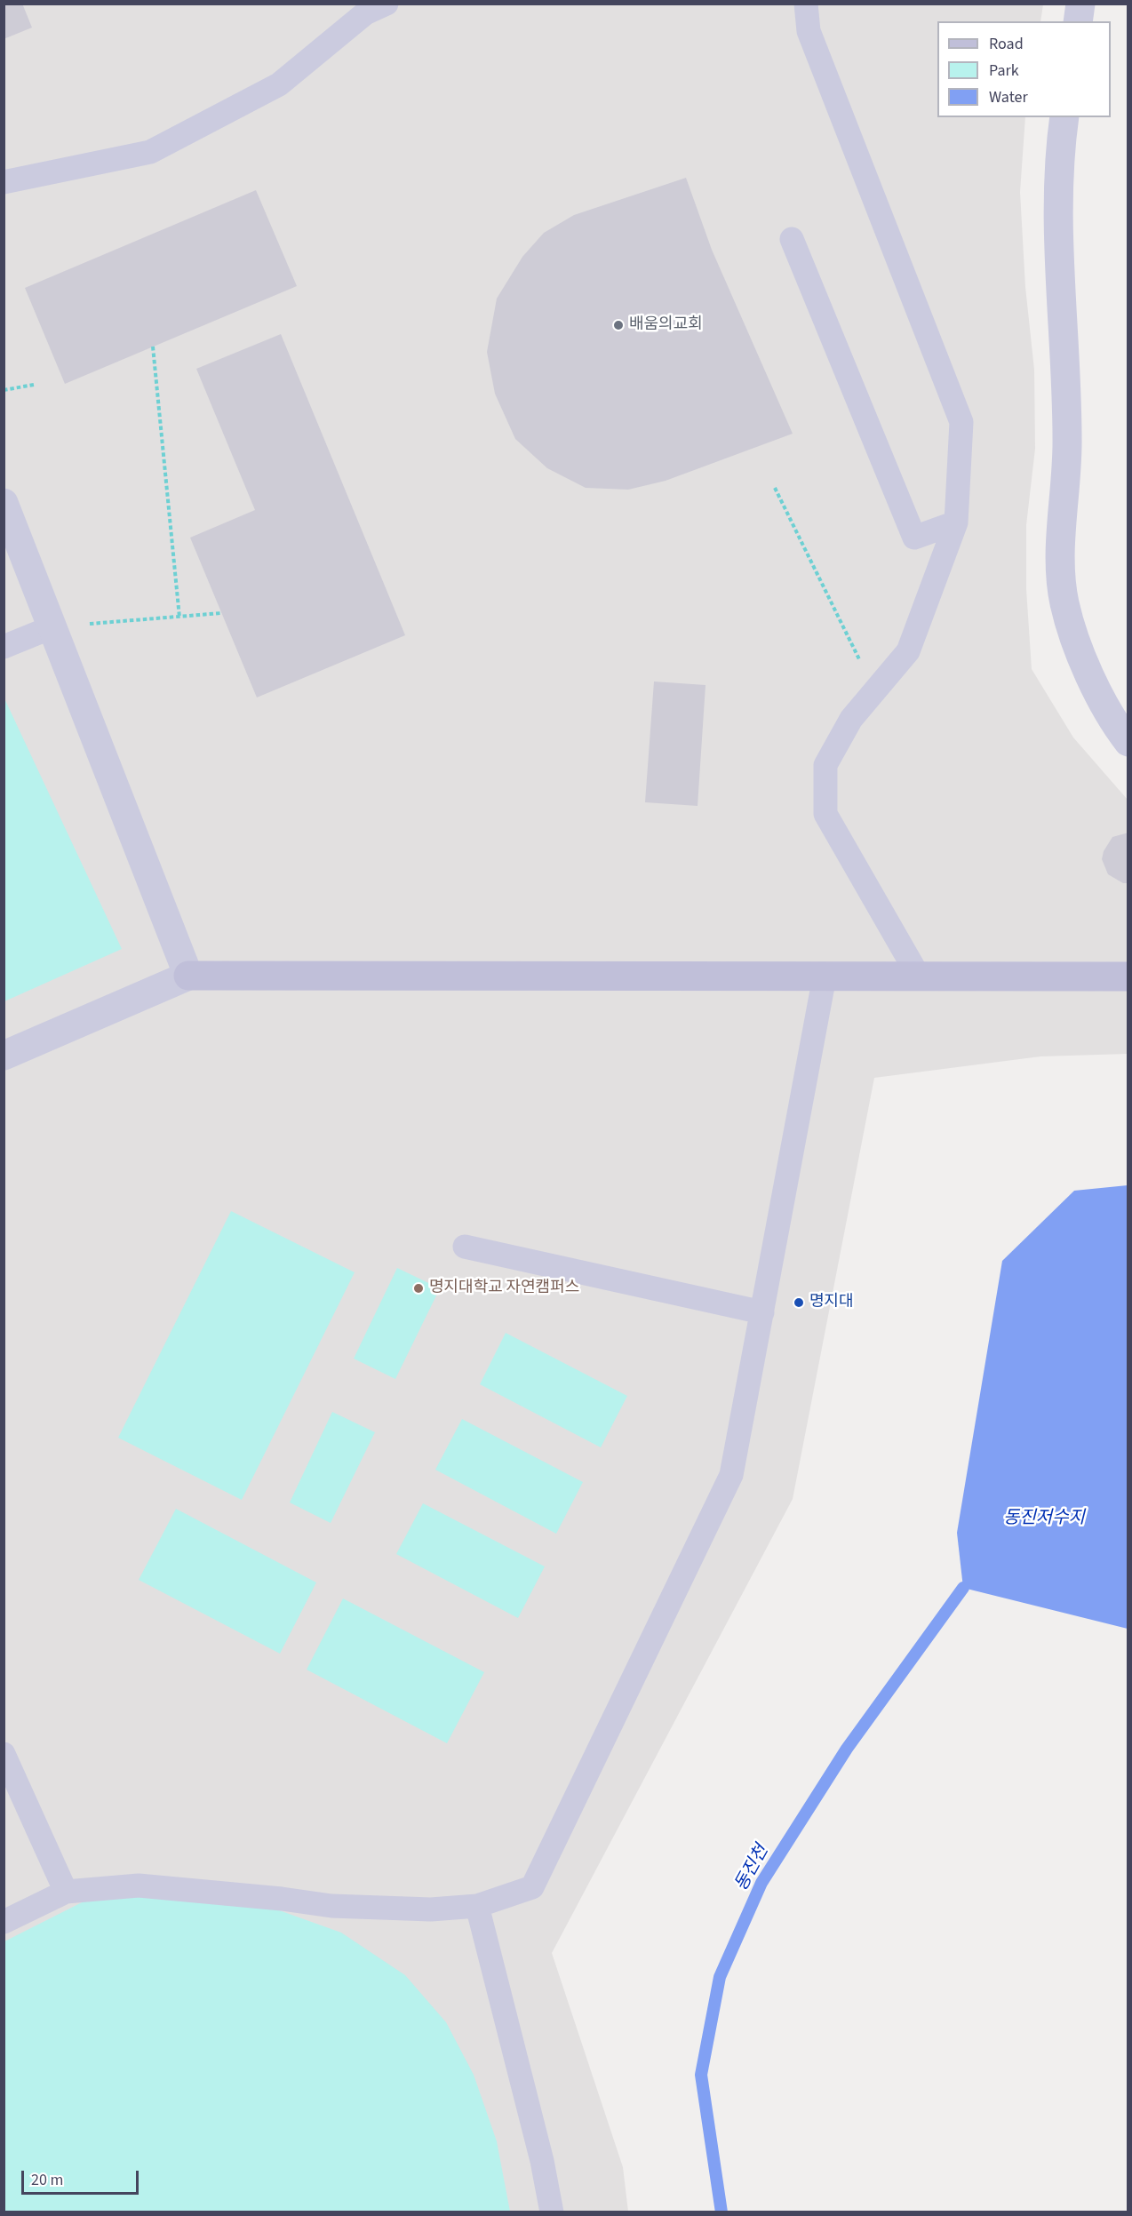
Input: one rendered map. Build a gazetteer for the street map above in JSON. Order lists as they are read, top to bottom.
{
  "water": ["동진저수지", "동진천"],
  "places": ["배움의교회", "명지대학교 자연캠퍼스", "명지대"],
  "legend": ["Road", "Park", "Water"],
  "scale_bar": "20 m"
}
